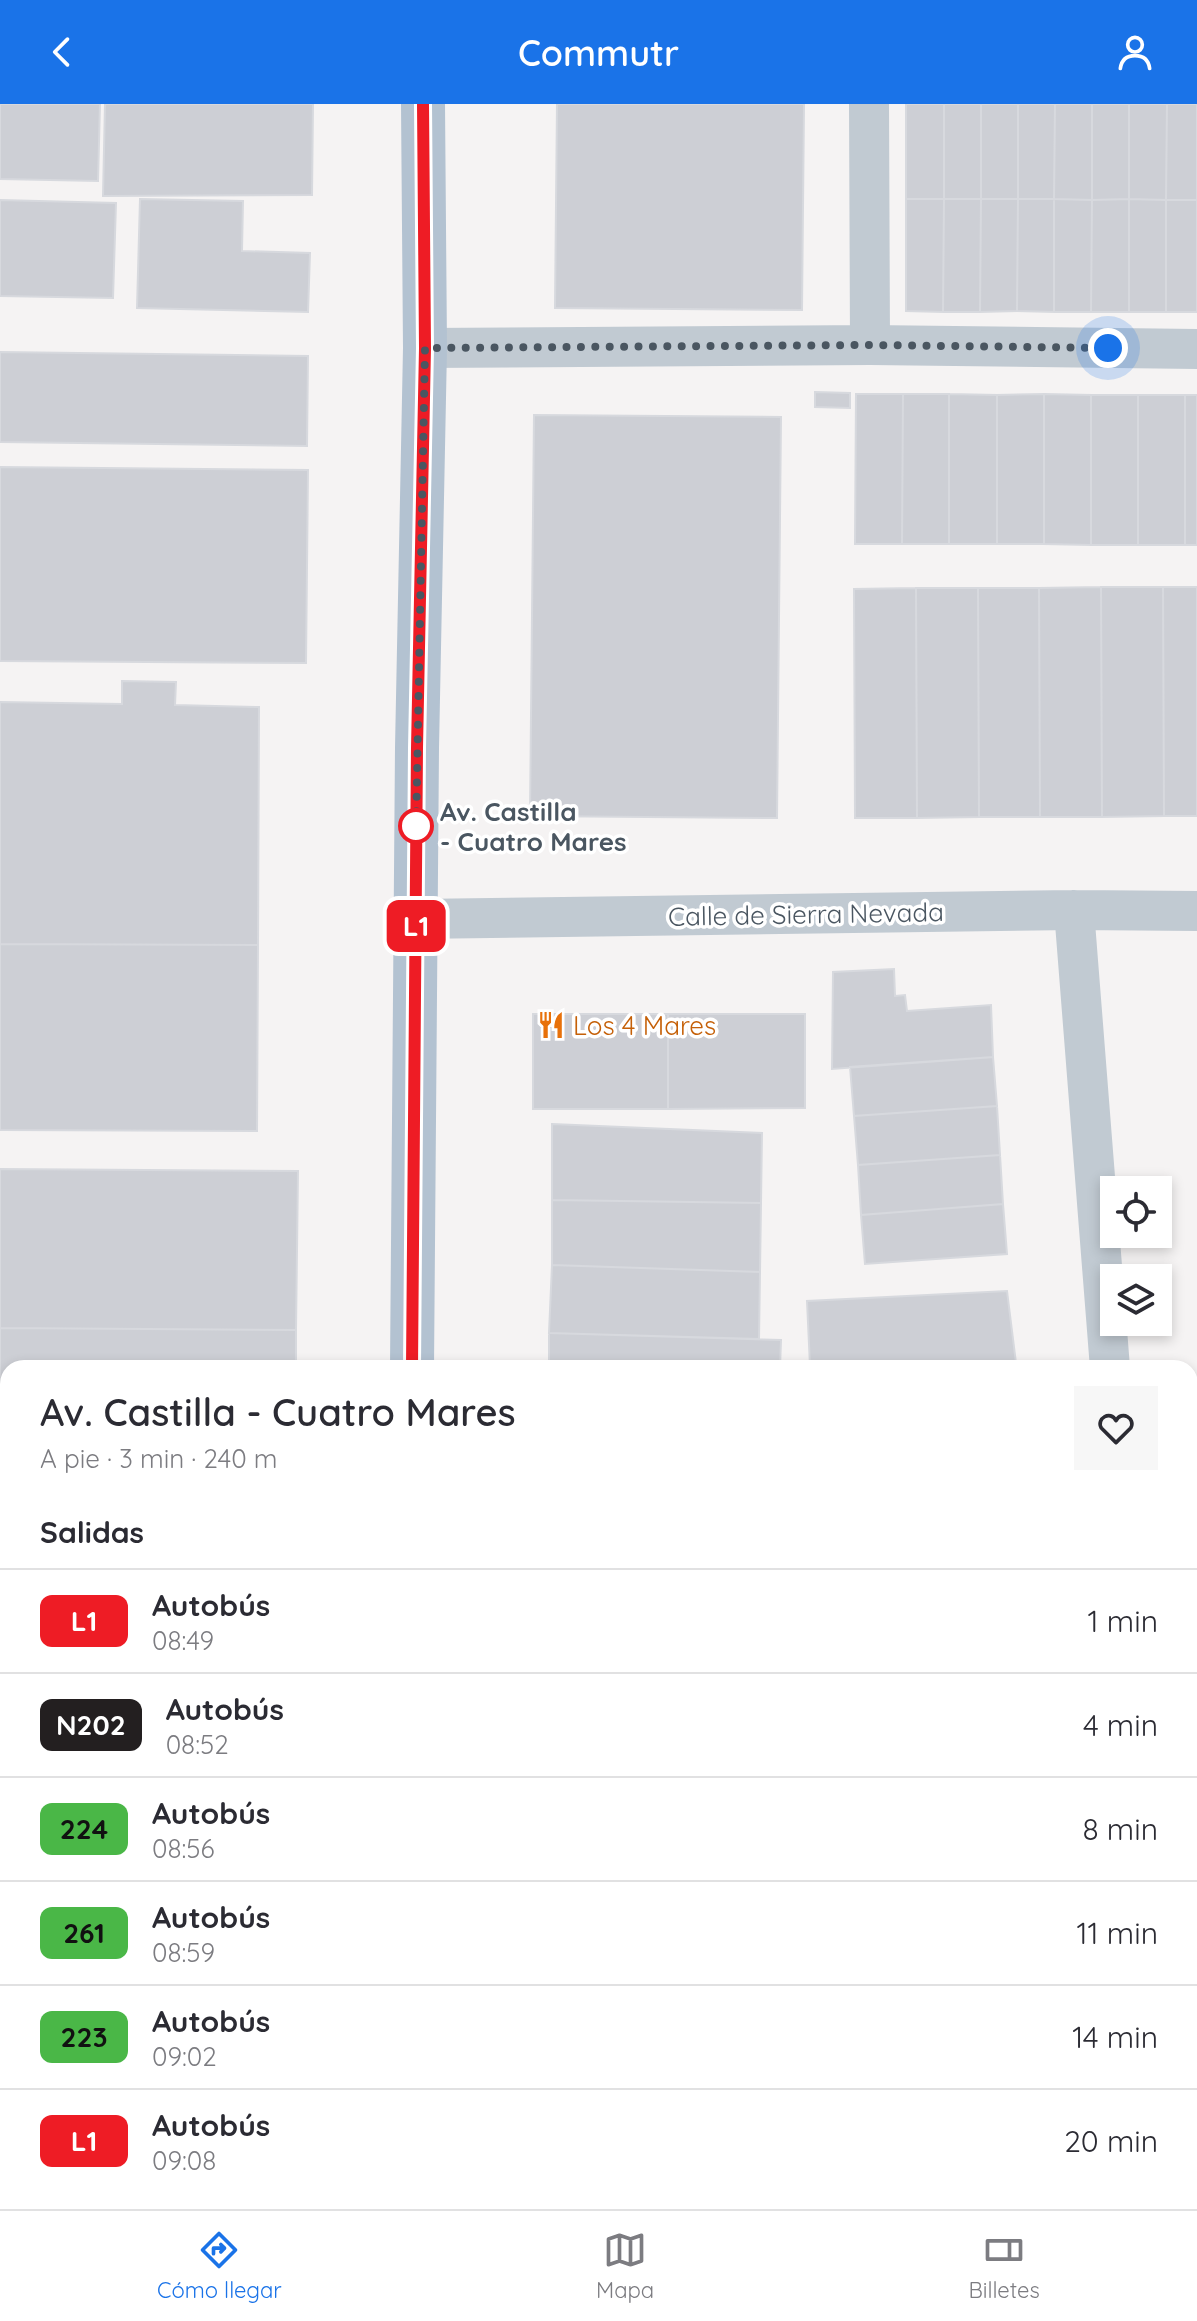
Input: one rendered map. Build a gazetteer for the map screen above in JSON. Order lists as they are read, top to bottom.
{
  "streets": {
    "street": ["Calle de Sierra Nevada"]
  },
  "places": {
    "other": ["Av. Castilla - Cuatro Mares"],
    "restaurant": ["Los 4 Mares"]
  },
  "lines": ["bus line L1"],
  "page": {
    "header": "Commutr",
    "on_map": "L1",
    "heading": [
      ["Av. Castilla - Cuatro Mares", "A pie · 3 min · 240 m"],
      "Salidas"
    ],
    "list": [
      {
        "mark": "L1",
        "name": "Autobús",
        "note": "08:49",
        "value": "1 min"
      },
      {
        "mark": "N202",
        "name": "Autobús",
        "note": "08:52",
        "value": "4 min"
      },
      {
        "mark": "224",
        "name": "Autobús",
        "note": "08:56",
        "value": "8 min"
      },
      {
        "mark": "261",
        "name": "Autobús",
        "note": "08:59",
        "value": "11 min"
      },
      {
        "mark": "223",
        "name": "Autobús",
        "note": "09:02",
        "value": "14 min"
      },
      {
        "mark": "L1",
        "name": "Autobús",
        "note": "09:08",
        "value": "20 min"
      }
    ],
    "tabs": ["Cómo llegar", "Mapa", "Billetes"]
  }
}
